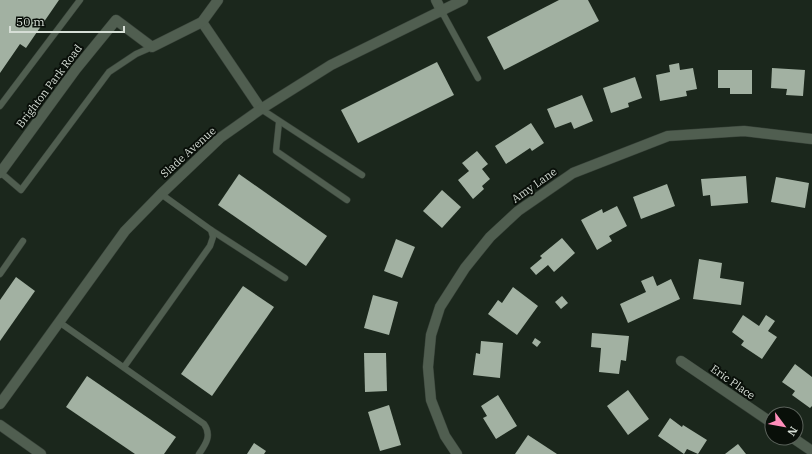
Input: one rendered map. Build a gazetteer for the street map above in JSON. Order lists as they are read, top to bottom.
{
  "streets": {
    "street": [
      "Brighton Park Road",
      "Slade Avenue",
      "Amy Lane",
      "Eric Place"
    ]
  },
  "scale_bar": "50 m",
  "north": "bottom right"
}
